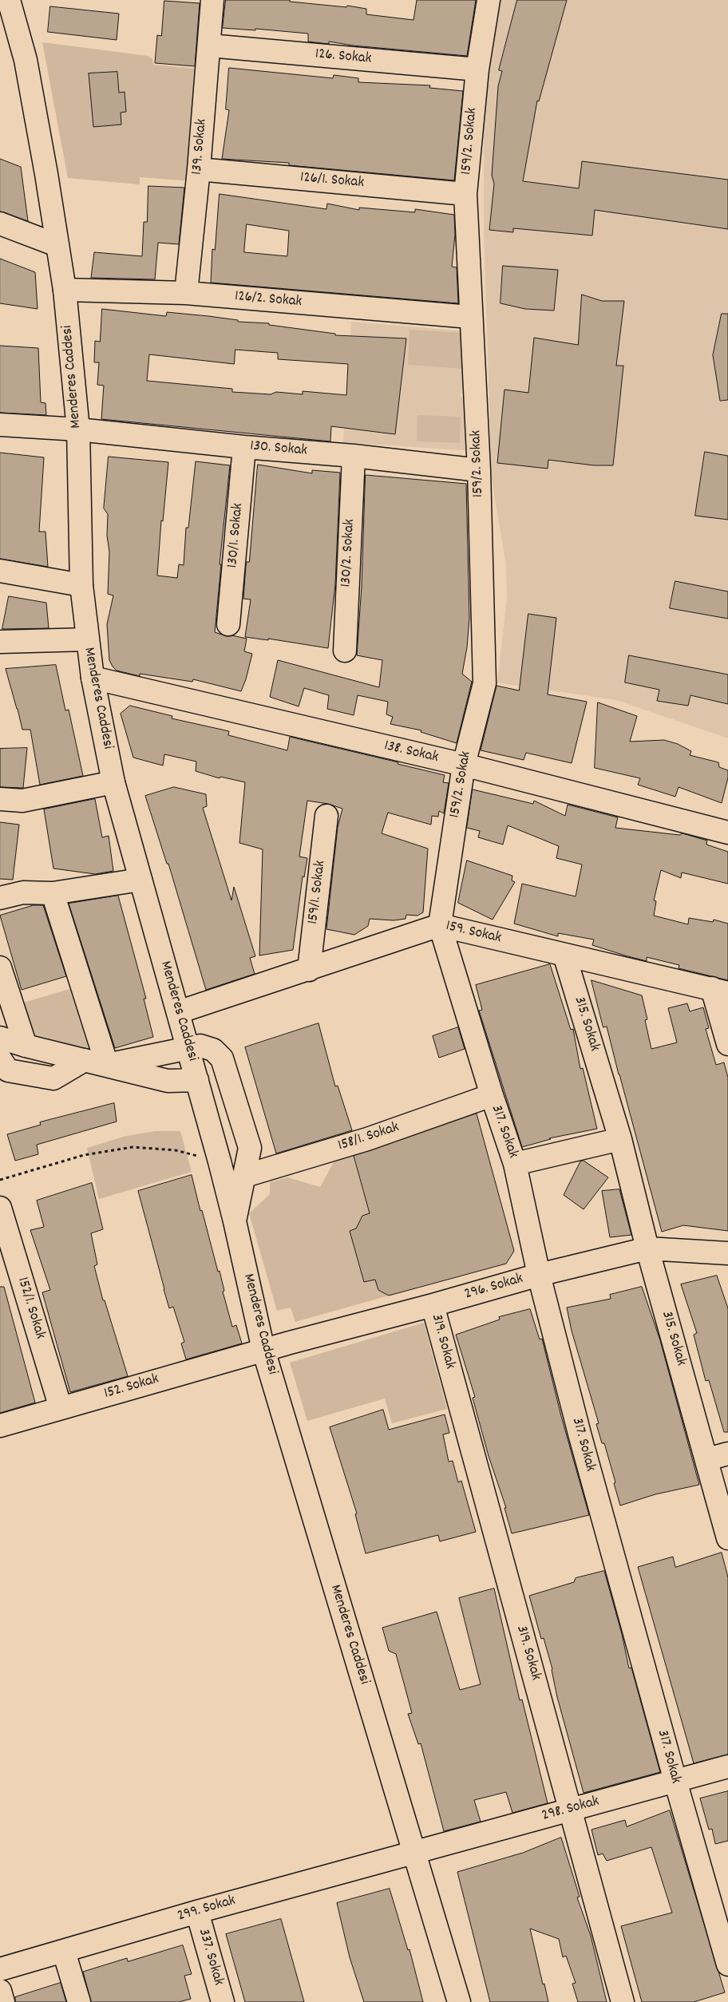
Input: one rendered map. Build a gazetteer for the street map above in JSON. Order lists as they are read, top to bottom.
{
  "streets": {
    "street": [
      "126. Sokak",
      "159/2. Sokak",
      "139. Sokak",
      "126/1. Sokak",
      "126/2. Sokak",
      "Menderes Caddesi",
      "130. Sokak",
      "130/1. Sokak",
      "130/2. Sokak",
      "138. Sokak",
      "159/1. Sokak",
      "159. Sokak",
      "315. Sokak",
      "317. Sokak",
      "158/1. Sokak",
      "296. Sokak",
      "152/1. Sokak",
      "319. Sokak",
      "152. Sokak",
      "298. Sokak",
      "299. Sokak",
      "337. Sokak"
    ]
  },
  "crossings": [
    ["126. Sokak", "159/2. Sokak"],
    ["126. Sokak", "139. Sokak"],
    ["159/2. Sokak", "126/1. Sokak"],
    ["159/2. Sokak", "126/2. Sokak"],
    ["159/2. Sokak", "130. Sokak"],
    ["159/2. Sokak", "138. Sokak"],
    ["159/2. Sokak", "159. Sokak"],
    ["159/2. Sokak", "317. Sokak"],
    ["139. Sokak", "126/1. Sokak"],
    ["139. Sokak", "126/2. Sokak"],
    ["126/2. Sokak", "Menderes Caddesi"],
    ["Menderes Caddesi", "130. Sokak"],
    ["Menderes Caddesi", "138. Sokak"],
    ["Menderes Caddesi", "159. Sokak"],
    ["Menderes Caddesi", "296. Sokak"],
    ["Menderes Caddesi", "152. Sokak"],
    ["Menderes Caddesi", "298. Sokak"],
    ["Menderes Caddesi", "299. Sokak"],
    ["130. Sokak", "130/1. Sokak"],
    ["130. Sokak", "130/2. Sokak"],
    ["159/1. Sokak", "159. Sokak"],
    ["159. Sokak", "315. Sokak"],
    ["159. Sokak", "317. Sokak"],
    ["315. Sokak", "296. Sokak"],
    ["317. Sokak", "158/1. Sokak"],
    ["317. Sokak", "296. Sokak"],
    ["317. Sokak", "298. Sokak"],
    ["296. Sokak", "319. Sokak"],
    ["296. Sokak", "152. Sokak"],
    ["152/1. Sokak", "152. Sokak"],
    ["319. Sokak", "298. Sokak"],
    ["298. Sokak", "299. Sokak"],
    ["299. Sokak", "337. Sokak"]
  ]
}
